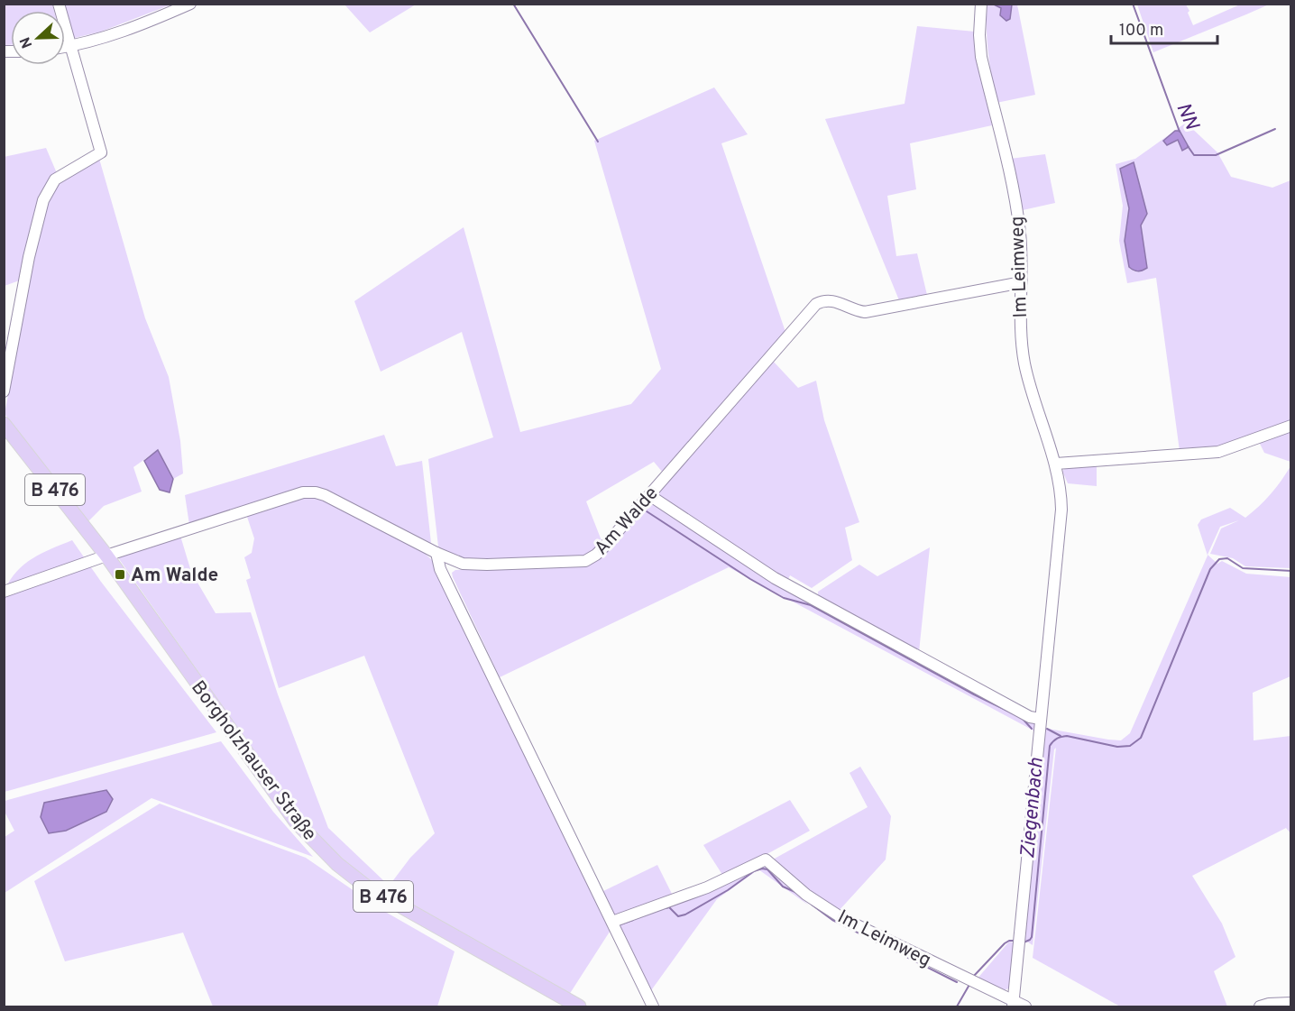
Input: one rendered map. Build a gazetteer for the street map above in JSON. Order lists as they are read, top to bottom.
{
  "streets": {
    "main road": ["B 476", "Borgholzhauser Straße"],
    "street": ["Im Leimweg", "Am Walde"]
  },
  "crossings": [
    ["Im Leimweg", "Am Walde"],
    ["Am Walde", "Borgholzhauser Straße"]
  ],
  "water": ["NN", "Ziegenbach"],
  "places": {
    "transit": ["Am Walde"]
  },
  "scale_bar": "100 m",
  "north": "left"
}
